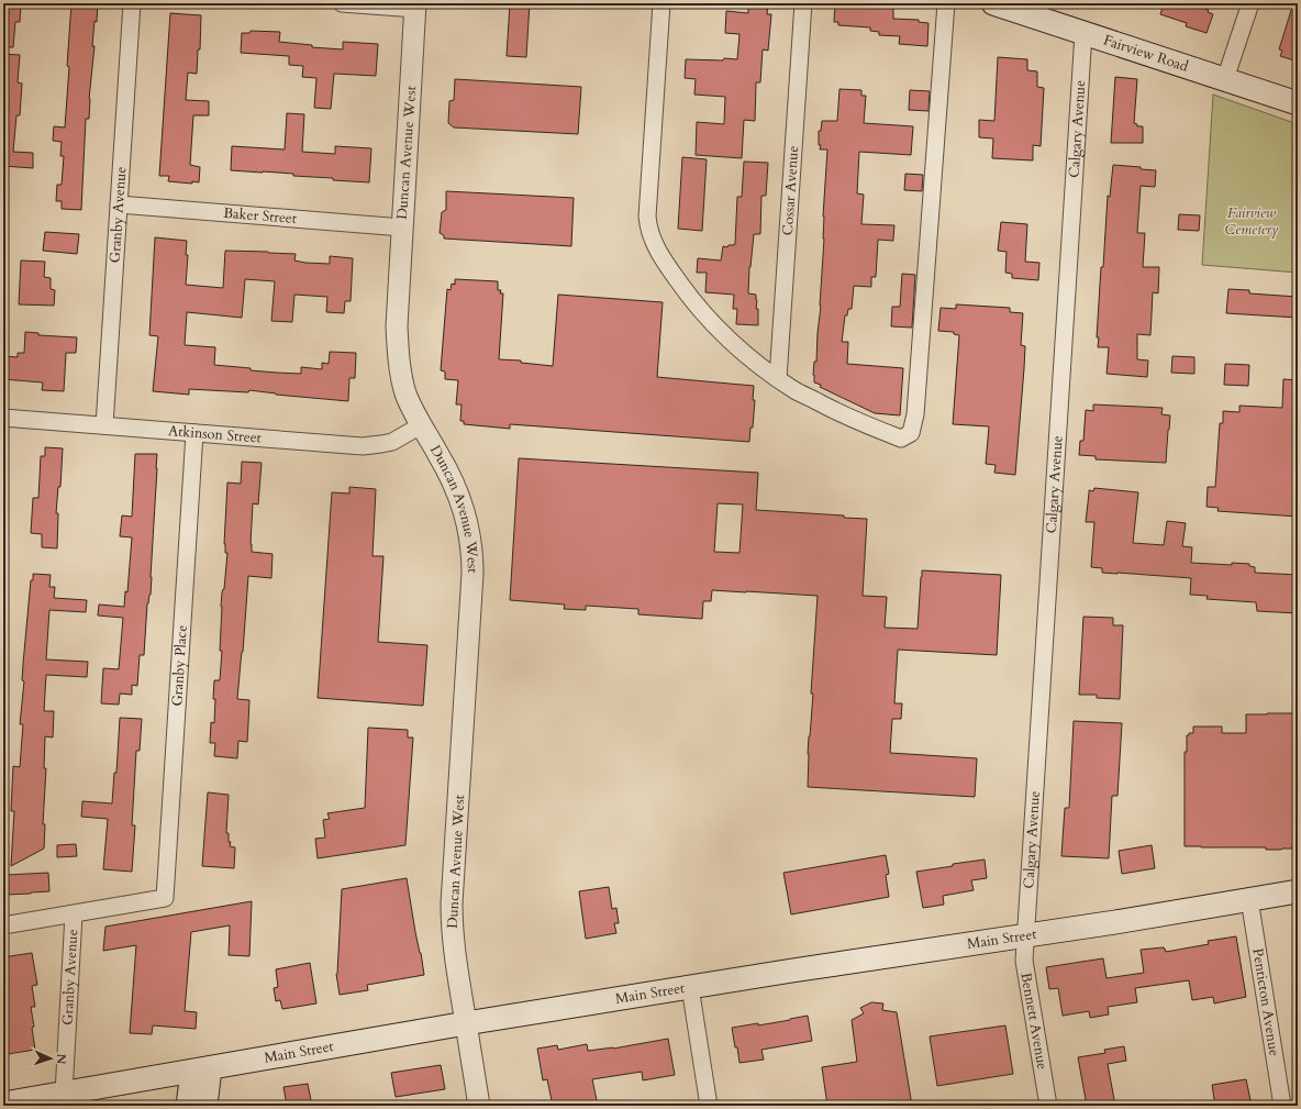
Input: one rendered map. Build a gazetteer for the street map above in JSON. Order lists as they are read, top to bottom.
{
  "streets": {
    "main road": ["Fairview Road", "Main Street"],
    "street": [
      "Calgary Avenue",
      "Duncan Avenue West",
      "Cossar Avenue",
      "Granby Avenue",
      "Baker Street",
      "Atkinson Street",
      "Granby Place",
      "Penticton Avenue",
      "Bennett Avenue"
    ]
  },
  "crossings": [
    ["Fairview Road", "Calgary Avenue"],
    ["Calgary Avenue", "Main Street"],
    ["Calgary Avenue", "Bennett Avenue"],
    ["Duncan Avenue West", "Baker Street"],
    ["Duncan Avenue West", "Atkinson Street"],
    ["Duncan Avenue West", "Main Street"],
    ["Granby Avenue", "Baker Street"],
    ["Granby Avenue", "Atkinson Street"],
    ["Granby Avenue", "Granby Place"],
    ["Granby Avenue", "Main Street"],
    ["Atkinson Street", "Granby Place"],
    ["Main Street", "Penticton Avenue"],
    ["Main Street", "Bennett Avenue"]
  ],
  "parks": ["Fairview Cemetery"],
  "north": "right"
}
